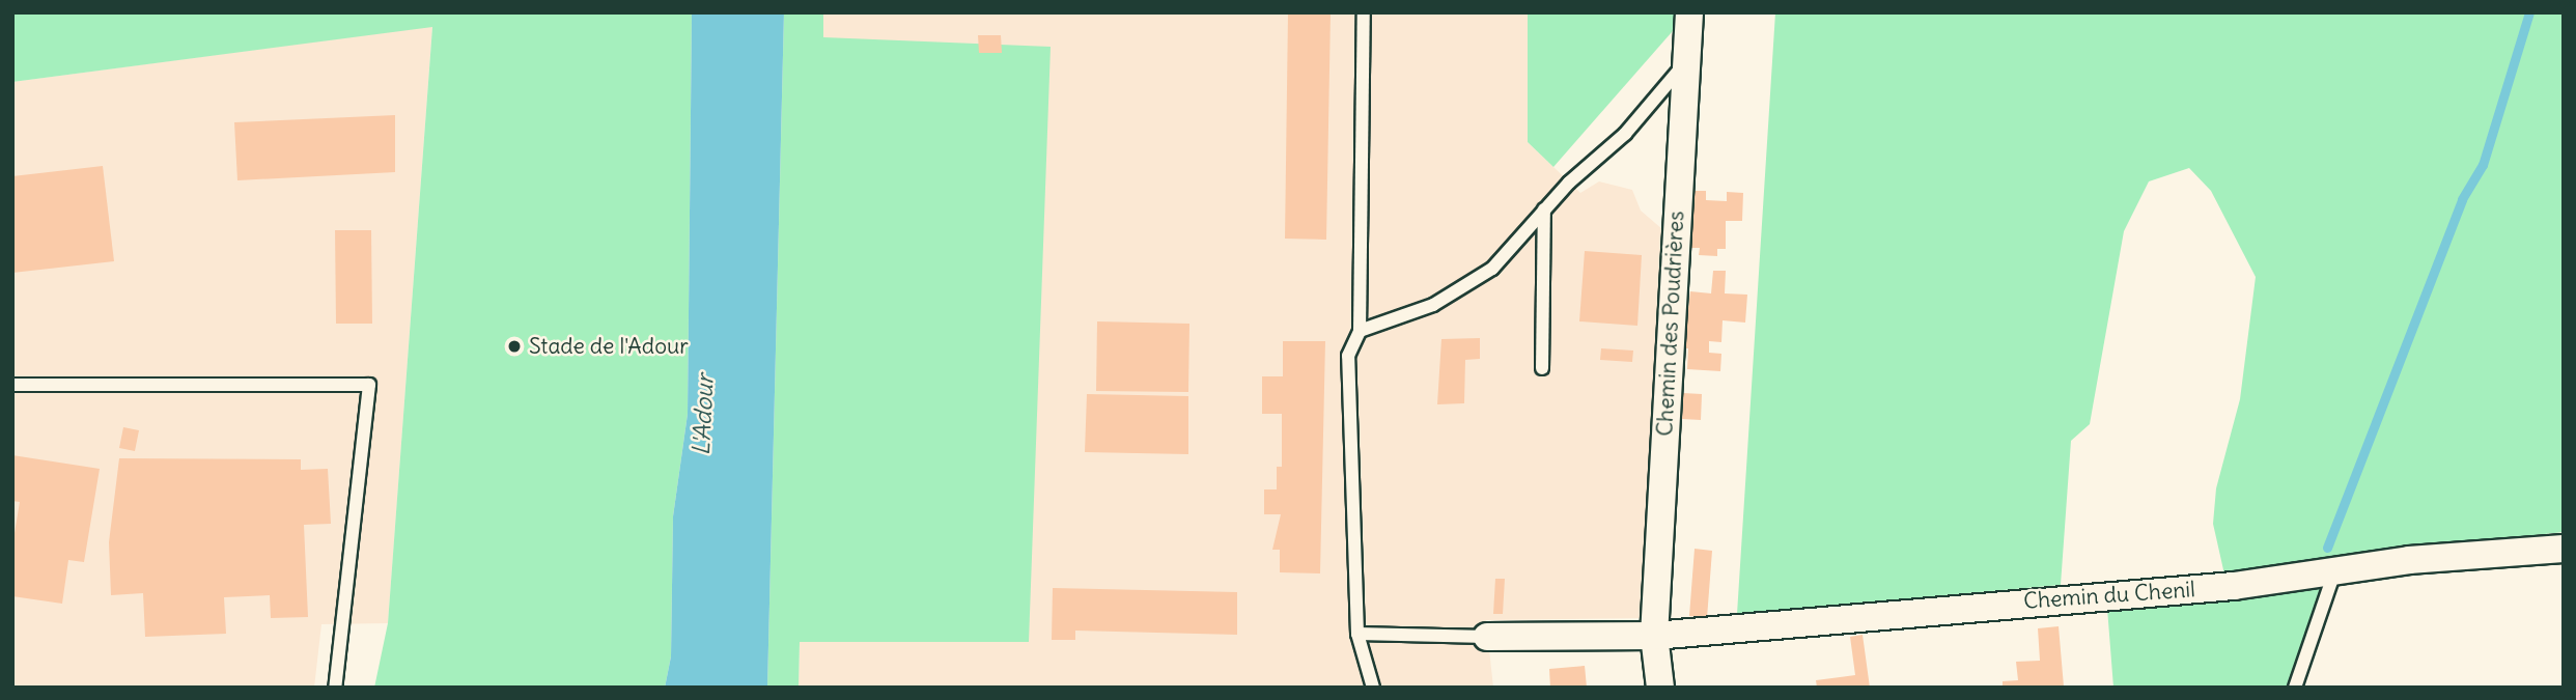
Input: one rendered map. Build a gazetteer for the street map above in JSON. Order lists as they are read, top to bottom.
{
  "streets": {
    "street": ["Chemin des Poudrières", "Chemin du Chenil"]
  },
  "crossings": [
    ["Chemin des Poudrières", "Chemin du Chenil"]
  ],
  "water": ["L'Adour"],
  "places": ["Stade de l'Adour"]
}
